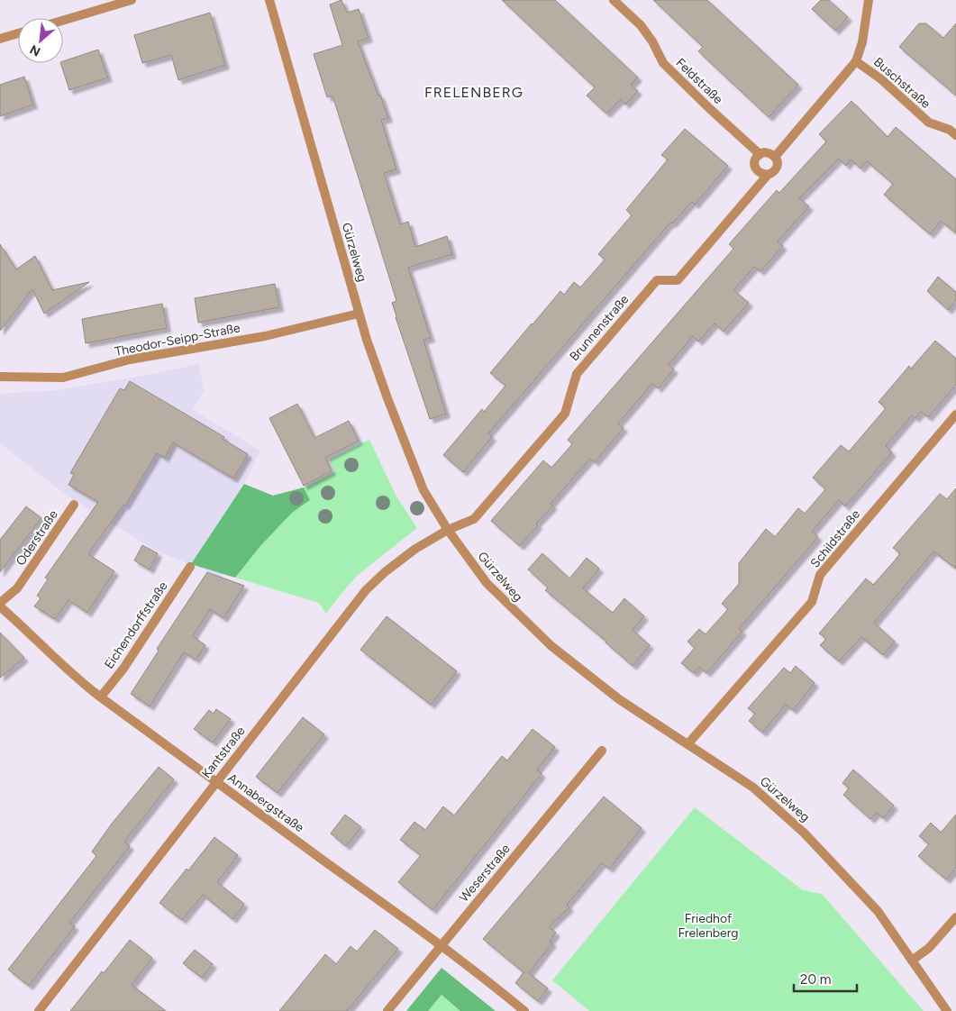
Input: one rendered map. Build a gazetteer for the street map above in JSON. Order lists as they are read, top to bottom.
{
  "streets": {
    "street": [
      "Feldstraße",
      "Buschstraße",
      "Gürzelweg",
      "Brunnenstraße",
      "Theodor-Seipp-Straße",
      "Oderstraße",
      "Schildstraße",
      "Eichendorffstraße",
      "Kantstraße",
      "Annabergstraße",
      "Weserstraße"
    ]
  },
  "crossings": [
    ["Feldstraße", "Brunnenstraße"],
    ["Gürzelweg", "Brunnenstraße"],
    ["Gürzelweg", "Theodor-Seipp-Straße"],
    ["Gürzelweg", "Schildstraße"],
    ["Gürzelweg", "Kantstraße"],
    ["Brunnenstraße", "Kantstraße"],
    ["Oderstraße", "Annabergstraße"],
    ["Eichendorffstraße", "Annabergstraße"],
    ["Kantstraße", "Annabergstraße"],
    ["Annabergstraße", "Weserstraße"]
  ],
  "districts": ["FRELENBERG"],
  "parks": ["Friedhof Frelenberg"],
  "scale_bar": "20 m",
  "north": "bottom left"
}
